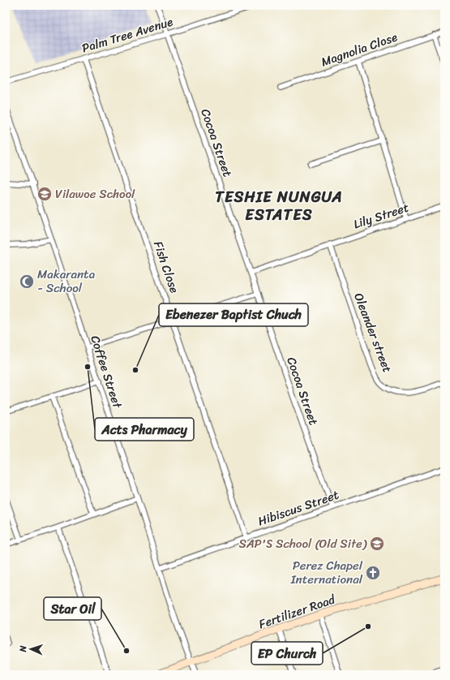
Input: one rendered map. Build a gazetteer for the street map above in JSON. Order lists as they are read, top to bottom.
{
  "streets": {
    "street": [
      "Palm Tree Avenue",
      "Magnolia Close",
      "Cocoa Street",
      "Lily Street",
      "Fish Close",
      "Oleander street",
      "Coffee Street",
      "Hibiscus Street",
      "Fertilizer Road"
    ]
  },
  "crossings": [
    ["Palm Tree Avenue", "Cocoa Street"],
    ["Palm Tree Avenue", "Fish Close"],
    ["Cocoa Street", "Lily Street"],
    ["Cocoa Street", "Hibiscus Street"],
    ["Lily Street", "Oleander street"],
    ["Fish Close", "Hibiscus Street"],
    ["Coffee Street", "Hibiscus Street"],
    ["Coffee Street", "Fertilizer Road"]
  ],
  "districts": ["TESHIE NUNGUA ESTATES"],
  "places": {
    "school or university": ["Vilawoe School", "SAP'S School (Old Site)"],
    "mosque": ["Makaranta - School"],
    "other": [
      "Acts Pharmacy",
      "Ebenezer Baptist Chuch",
      "EP Church",
      "Star Oil"
    ],
    "church": ["Perez Chapel International"]
  },
  "north": "left"
}
